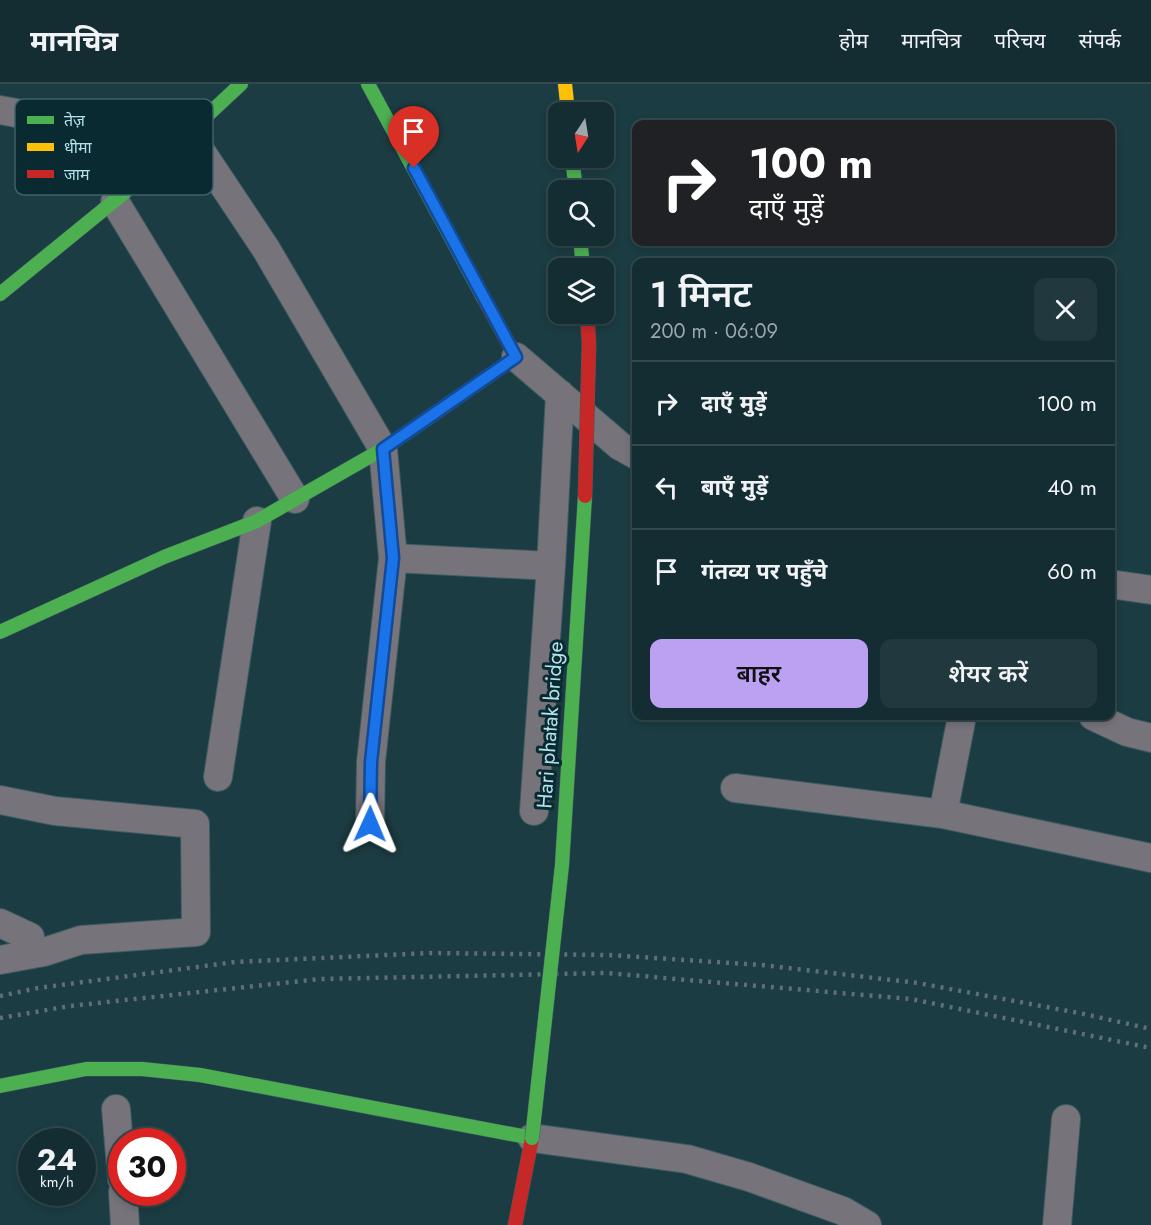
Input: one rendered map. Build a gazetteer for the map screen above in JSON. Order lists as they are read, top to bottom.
{
  "streets": {
    "main road": ["Hari phatak bridge"]
  },
  "legend": ["तेज़", "धीमा", "जाम"],
  "north": "bottom",
  "page": {
    "header": "मानचित्र",
    "nav": [
      "होम",
      "मानचित्र",
      "परिचय",
      "संपर्क"
    ],
    "turn": ["100 m", "दाएँ मुड़ें"],
    "heading": ["1 मिनट", "200 m · 06:09"],
    "list": [
      {
        "name": "दाएँ मुड़ें",
        "value": "100 m"
      },
      {
        "name": "बाएँ मुड़ें",
        "value": "40 m"
      },
      {
        "name": "गंतव्य पर पहुँचे",
        "value": "60 m"
      }
    ],
    "buttons": ["बाहर", "शेयर करें"],
    "speed": "24 km/h",
    "limit": "30"
  }
}
